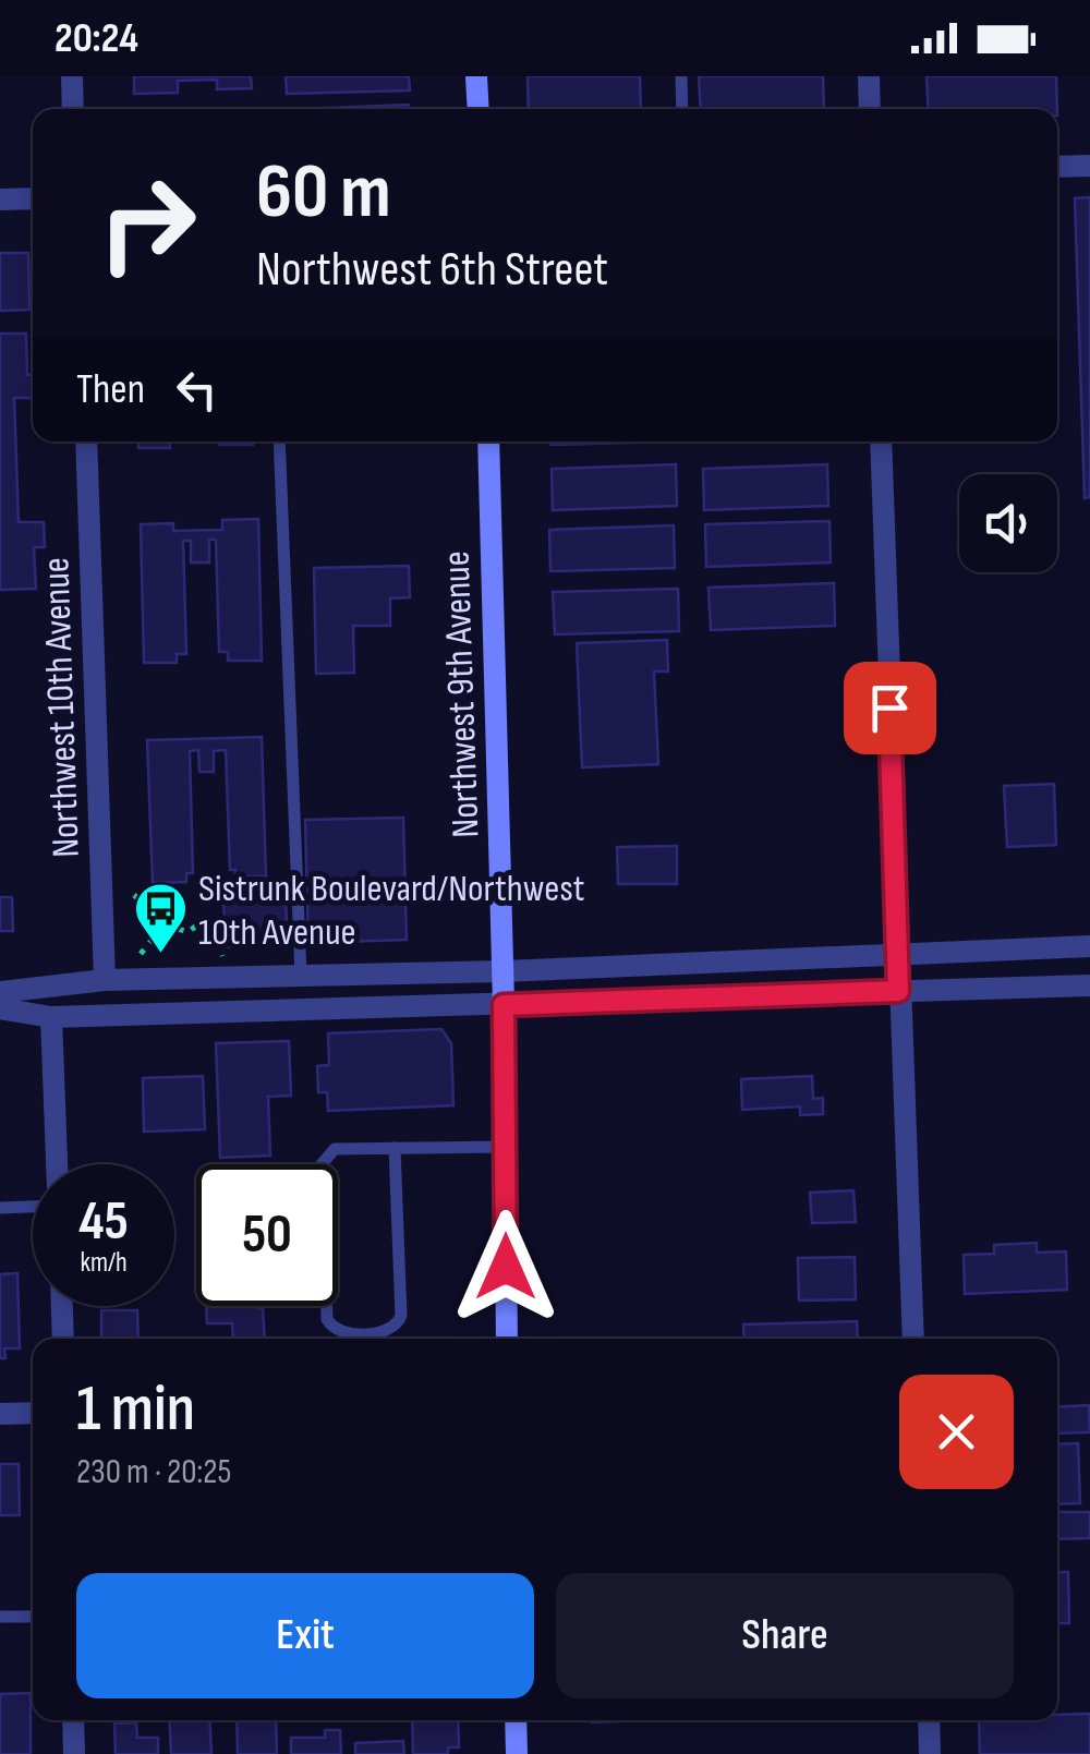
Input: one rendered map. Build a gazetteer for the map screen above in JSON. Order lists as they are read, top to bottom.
{
  "streets": {
    "main road": ["Northwest 9th Avenue"],
    "street": ["Northwest 10th Avenue"]
  },
  "places": {
    "bus stop": ["Sistrunk Boulevard/Northwest 10th Avenue"]
  },
  "page": {
    "status": "20:24",
    "turn": ["60 m", "Northwest 6th Street"],
    "then": "Then",
    "speed": "45 km/h",
    "limit": "50",
    "heading": ["1 min", "230 m · 20:25"],
    "buttons": ["Exit", "Share"]
  }
}
